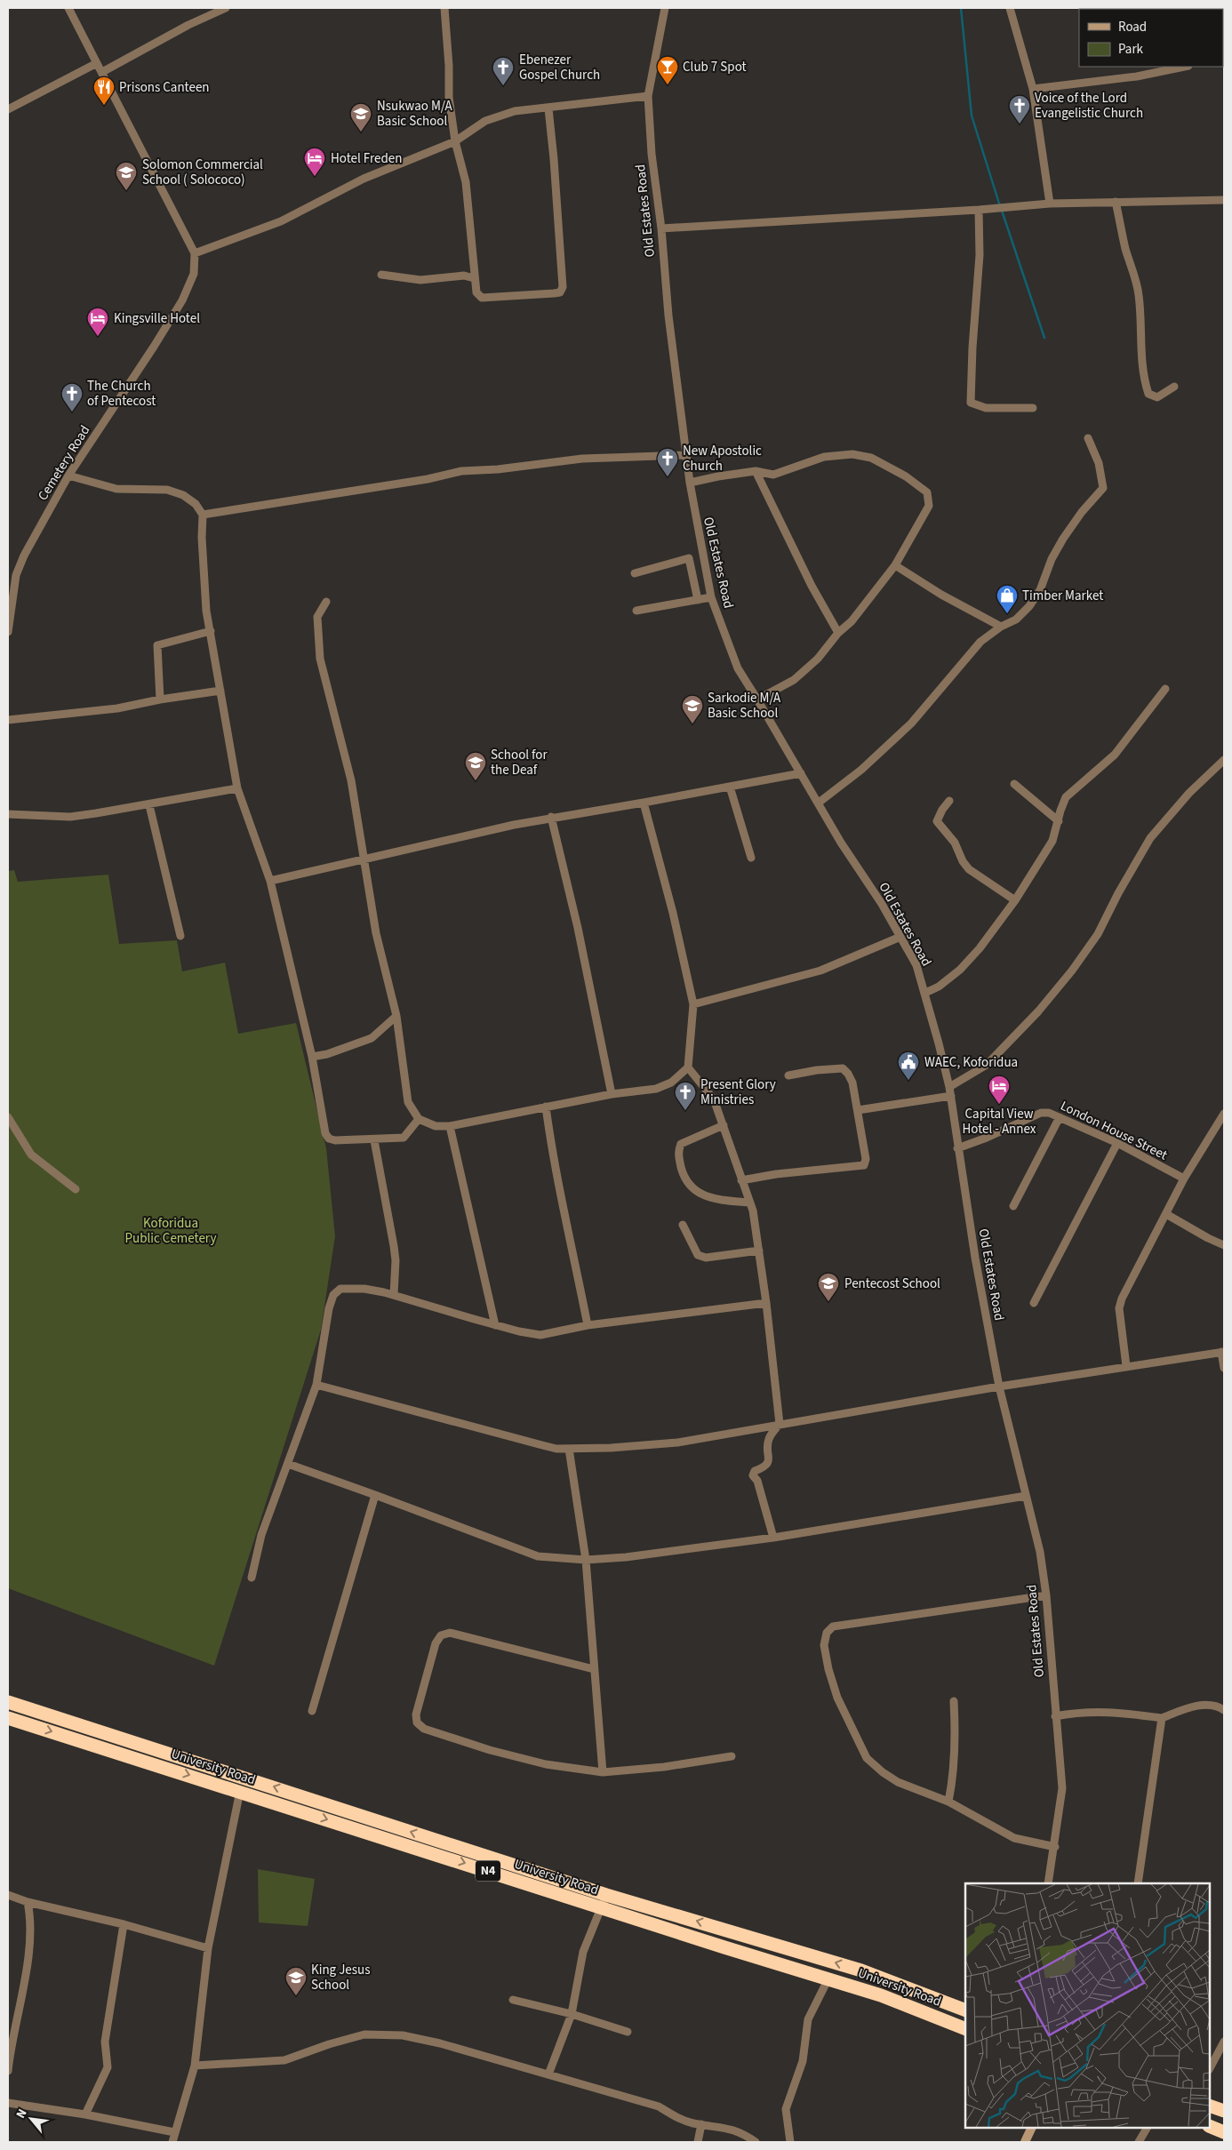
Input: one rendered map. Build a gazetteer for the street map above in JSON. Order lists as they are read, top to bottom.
{
  "streets": {
    "highway": ["University Road", "N4"],
    "street": ["Old Estates Road", "Cemetery Road", "London House Street"]
  },
  "crossings": [
    ["Old Estates Road", "London House Street"]
  ],
  "parks": ["Koforidua Public Cemetery"],
  "places": {
    "bar": ["Club 7 Spot"],
    "church": [
      "Ebenezer Gospel Church",
      "Voice of the Lord Evangelistic Church",
      "The Church of Pentecost",
      "New Apostolic Church",
      "Present Glory Ministries"
    ],
    "restaurant": ["Prisons Canteen"],
    "school or university": [
      "Nsukwao M/A Basic School",
      "Solomon Commercial School ( Solococo)",
      "Sarkodie M/A Basic School",
      "School for the Deaf",
      "Pentecost School",
      "King Jesus School"
    ],
    "hotel": ["Hotel Freden", "Kingsville Hotel", "Capital View Hotel - Annex"],
    "shop": ["Timber Market"],
    "public building": ["WAEC, Koforidua"]
  },
  "legend": ["Road", "Park"],
  "north": "top left"
}
